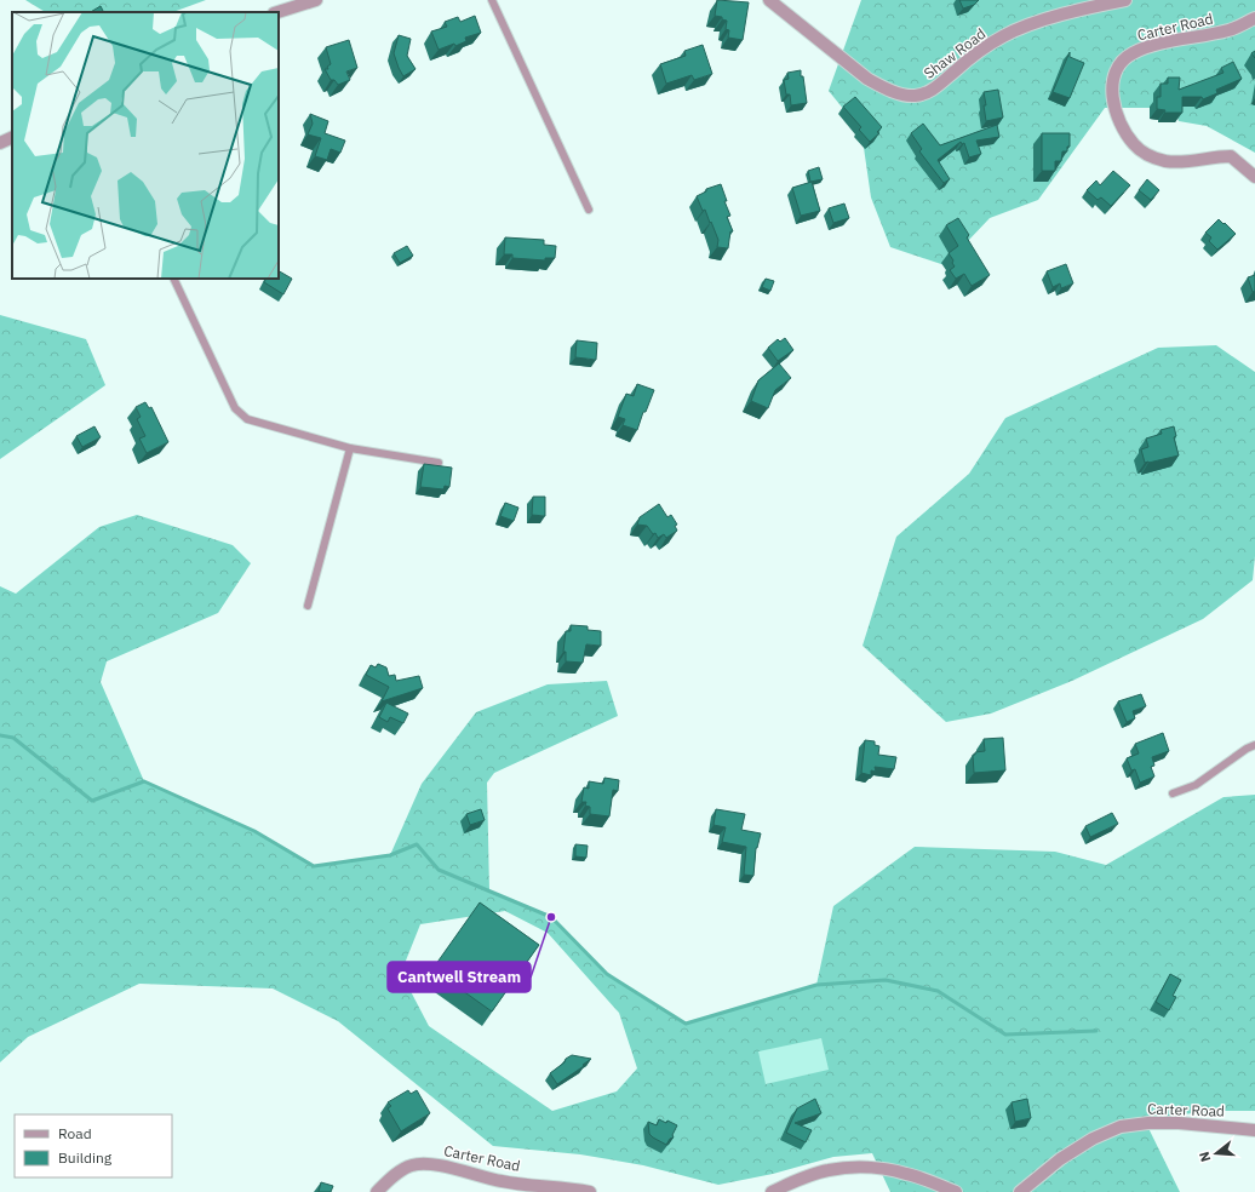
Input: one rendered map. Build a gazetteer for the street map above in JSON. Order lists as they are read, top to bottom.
{
  "streets": {
    "street": ["Carter Road", "Shaw Road"]
  },
  "places": ["Cantwell Stream"],
  "legend": ["Road", "Building"],
  "north": "left"
}
